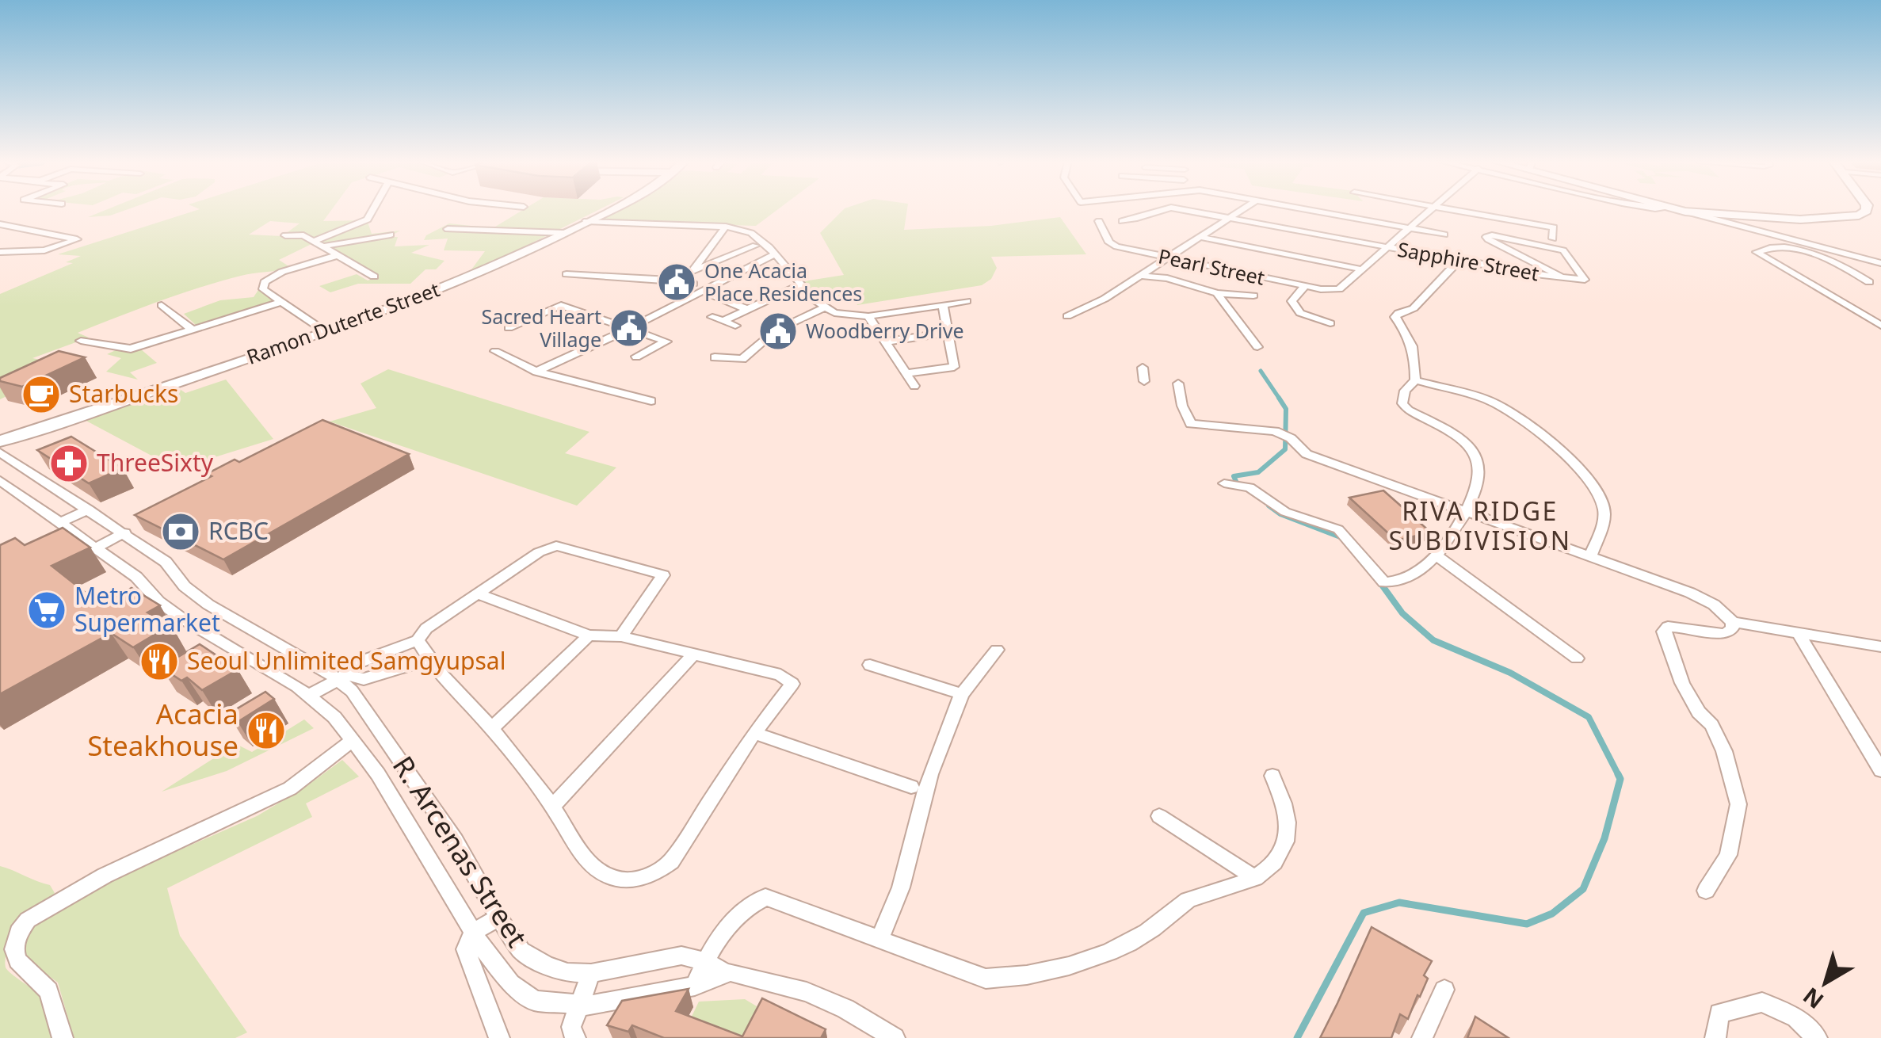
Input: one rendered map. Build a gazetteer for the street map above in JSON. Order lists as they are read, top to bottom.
{
  "streets": {
    "main road": ["Ramon Duterte Street"],
    "street": ["Sapphire Street", "Pearl Street", "R. Arcenas Street"]
  },
  "districts": ["RIVA RIDGE SUBDIVISION"],
  "places": {
    "public building": ["One Acacia Place Residences", "Sacred Heart Village", "Woodberry Drive"],
    "cafe": ["Starbucks"],
    "pharmacy": ["ThreeSixty"],
    "bank": ["RCBC"],
    "supermarket": ["Metro Supermarket"],
    "restaurant": ["Seoul Unlimited Samgyupsal", "Acacia Steakhouse"]
  },
  "north": "bottom left"
}
